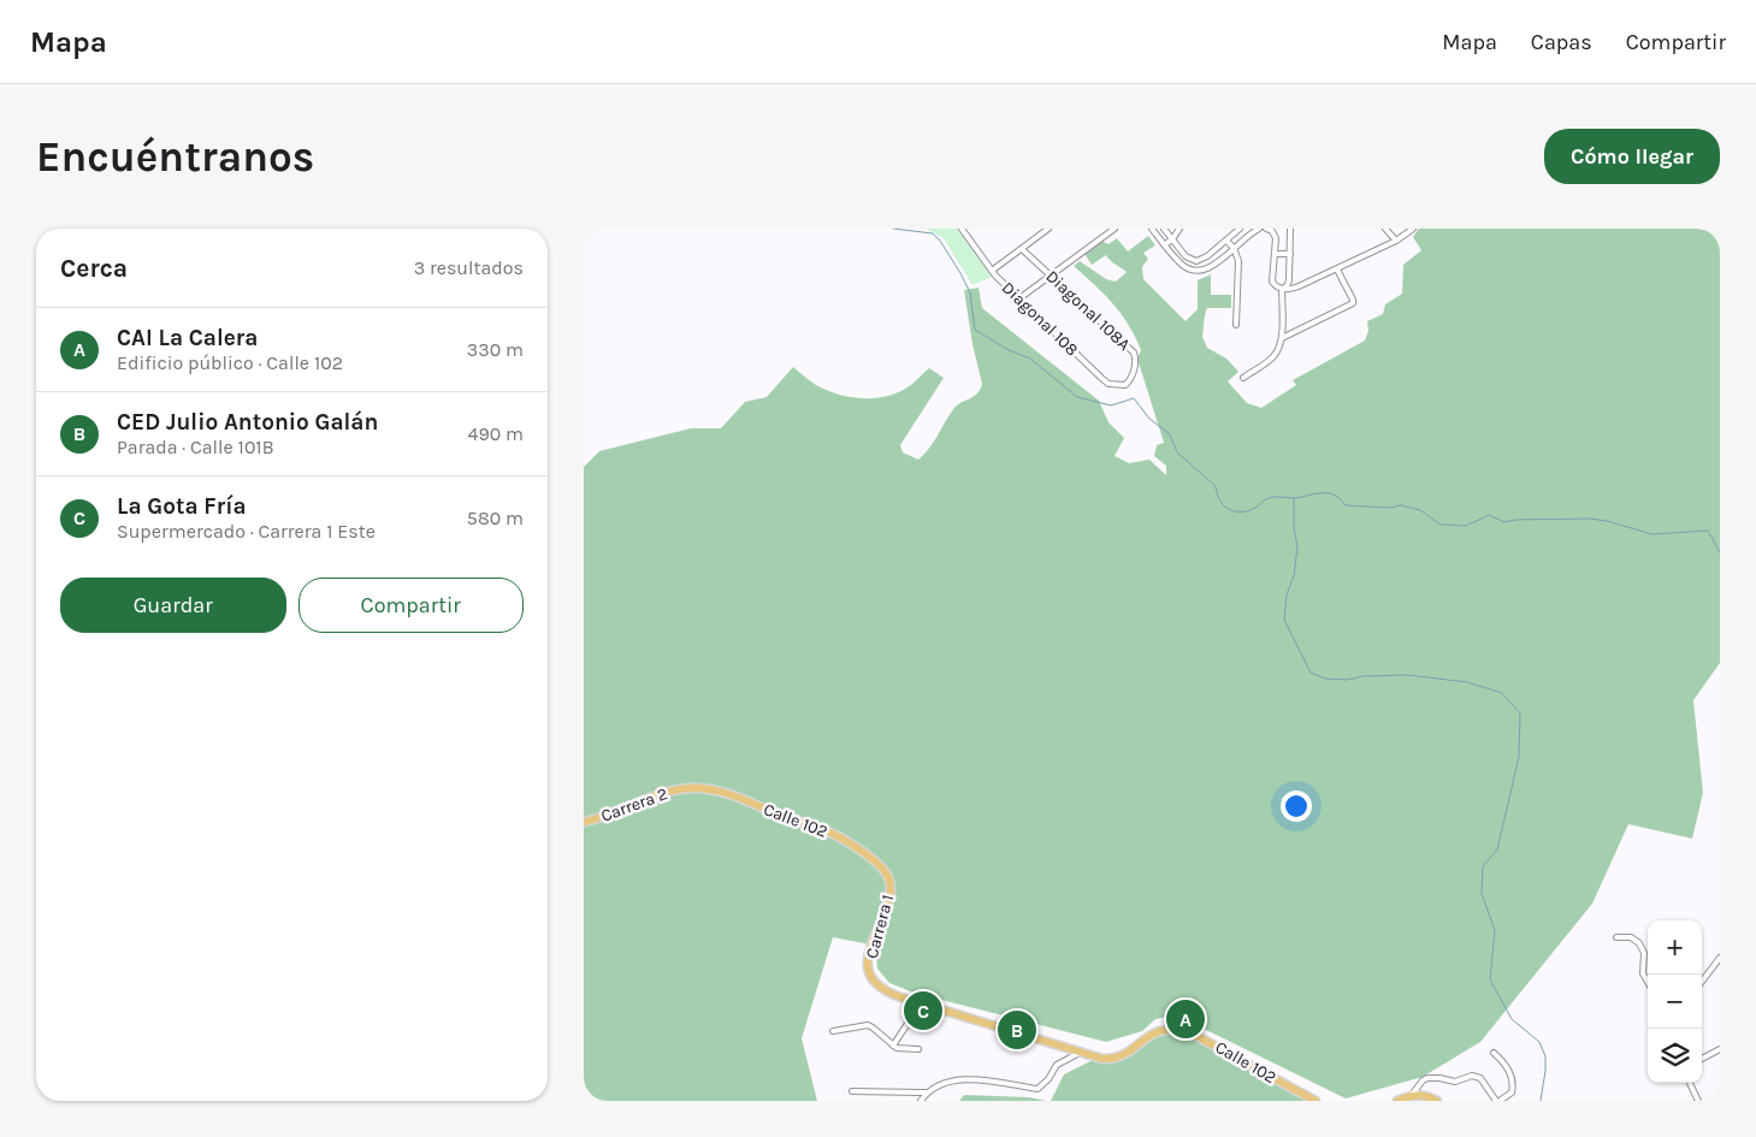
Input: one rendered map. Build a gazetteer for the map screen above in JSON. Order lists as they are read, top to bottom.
{
  "streets": {
    "main road": ["Carrera 2", "Calle 102", "Carrera 1"],
    "street": ["Diagonal 108A", "Diagonal 108"]
  },
  "crossings": [
    ["Diagonal 108A", "Diagonal 108"],
    ["Carrera 2", "Calle 102"],
    ["Calle 102", "Carrera 1"]
  ],
  "page": {
    "header": "Mapa",
    "nav": ["Mapa", "Capas", "Compartir"],
    "buttons": [
      "Cómo llegar",
      ["Guardar", "Compartir"]
    ],
    "title": "Encuéntranos",
    "heading": ["Cerca", "3 resultados"],
    "list": [
      {
        "mark": "A",
        "name": "CAI La Calera",
        "note": "Edificio público · Calle 102",
        "value": "330 m"
      },
      {
        "mark": "B",
        "name": "CED Julio Antonio Galán",
        "note": "Parada · Calle 101B",
        "value": "490 m"
      },
      {
        "mark": "C",
        "name": "La Gota Fría",
        "note": "Supermercado · Carrera 1 Este",
        "value": "580 m"
      }
    ],
    "map_buttons": ["+", "−"],
    "pins": ["C", "A", "B"]
  }
}
